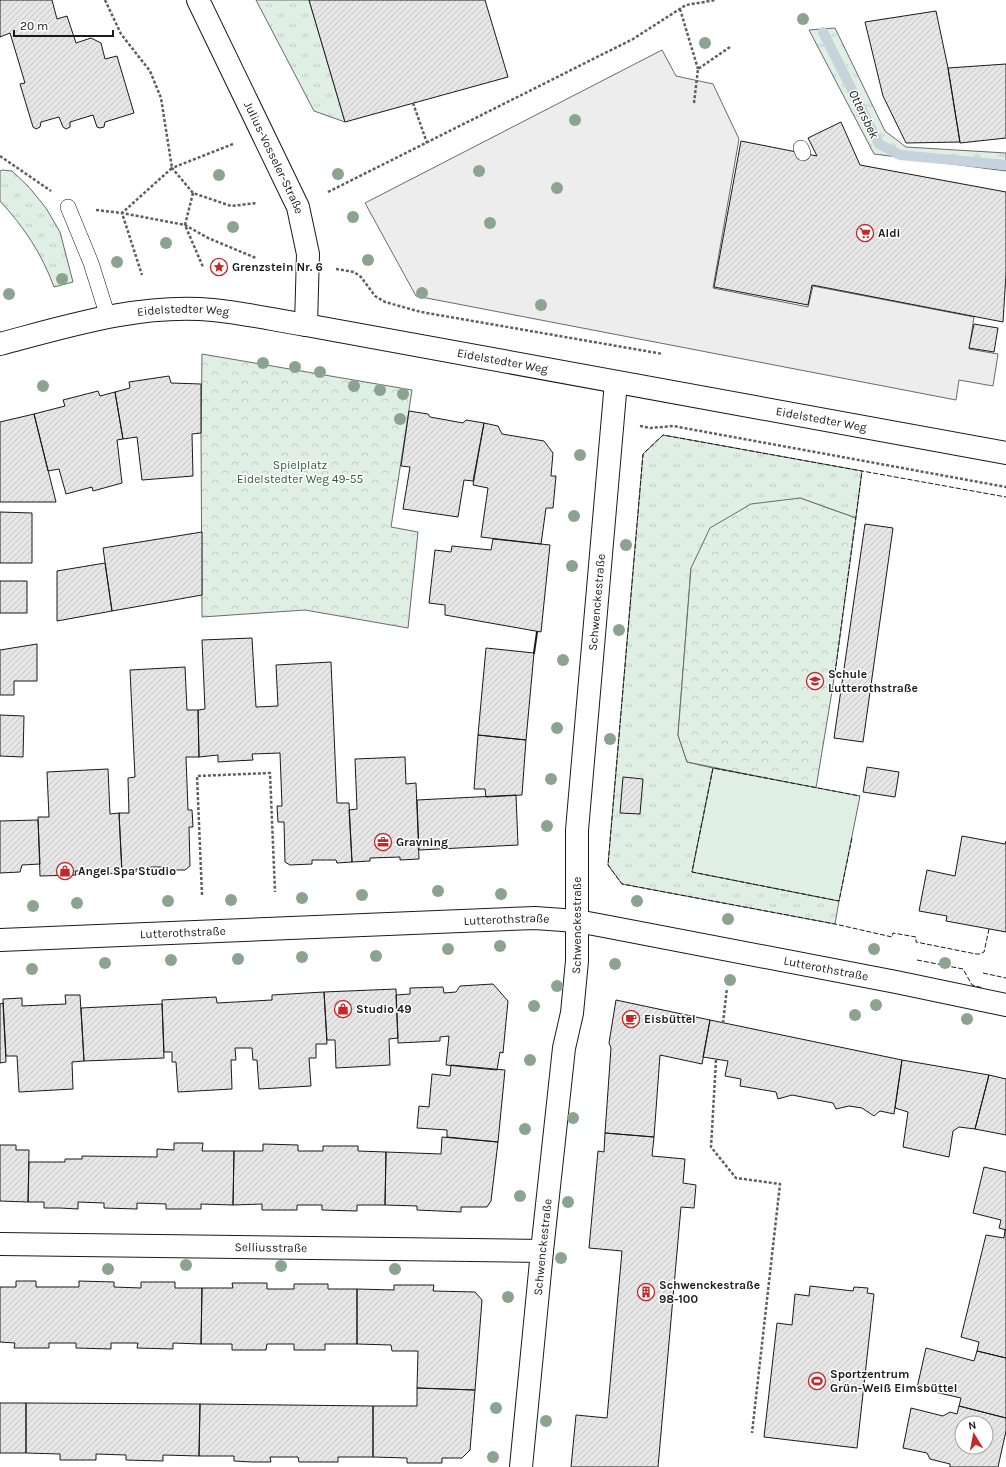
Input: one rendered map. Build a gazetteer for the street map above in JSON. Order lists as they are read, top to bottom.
{
  "streets": {
    "street": [
      "Julius-Vosseler-Straße",
      "Eidelstedter Weg",
      "Schwenckestraße",
      "Lutterothstraße",
      "Selliusstraße"
    ]
  },
  "crossings": [
    ["Julius-Vosseler-Straße", "Eidelstedter Weg"],
    ["Eidelstedter Weg", "Schwenckestraße"],
    ["Schwenckestraße", "Lutterothstraße"],
    ["Schwenckestraße", "Selliusstraße"]
  ],
  "water": ["Ottersbek"],
  "parks": ["Spielplatz Eidelstedter Weg 49-55"],
  "places": {
    "supermarket": ["Aldi"],
    "place": ["Grenzstein Nr. 6"],
    "school or university": ["Schule Lutterothstraße"],
    "office": ["Gravning"],
    "shop": ["Angel Spa Studio", "Studio 49"],
    "cafe": ["Eisbüttel"],
    "building": ["Schwenckestraße 98-100"],
    "sports": ["Sportzentrum Grün-Weiß Eimsbüttel"]
  },
  "scale_bar": "20 m",
  "north": "top"
}
